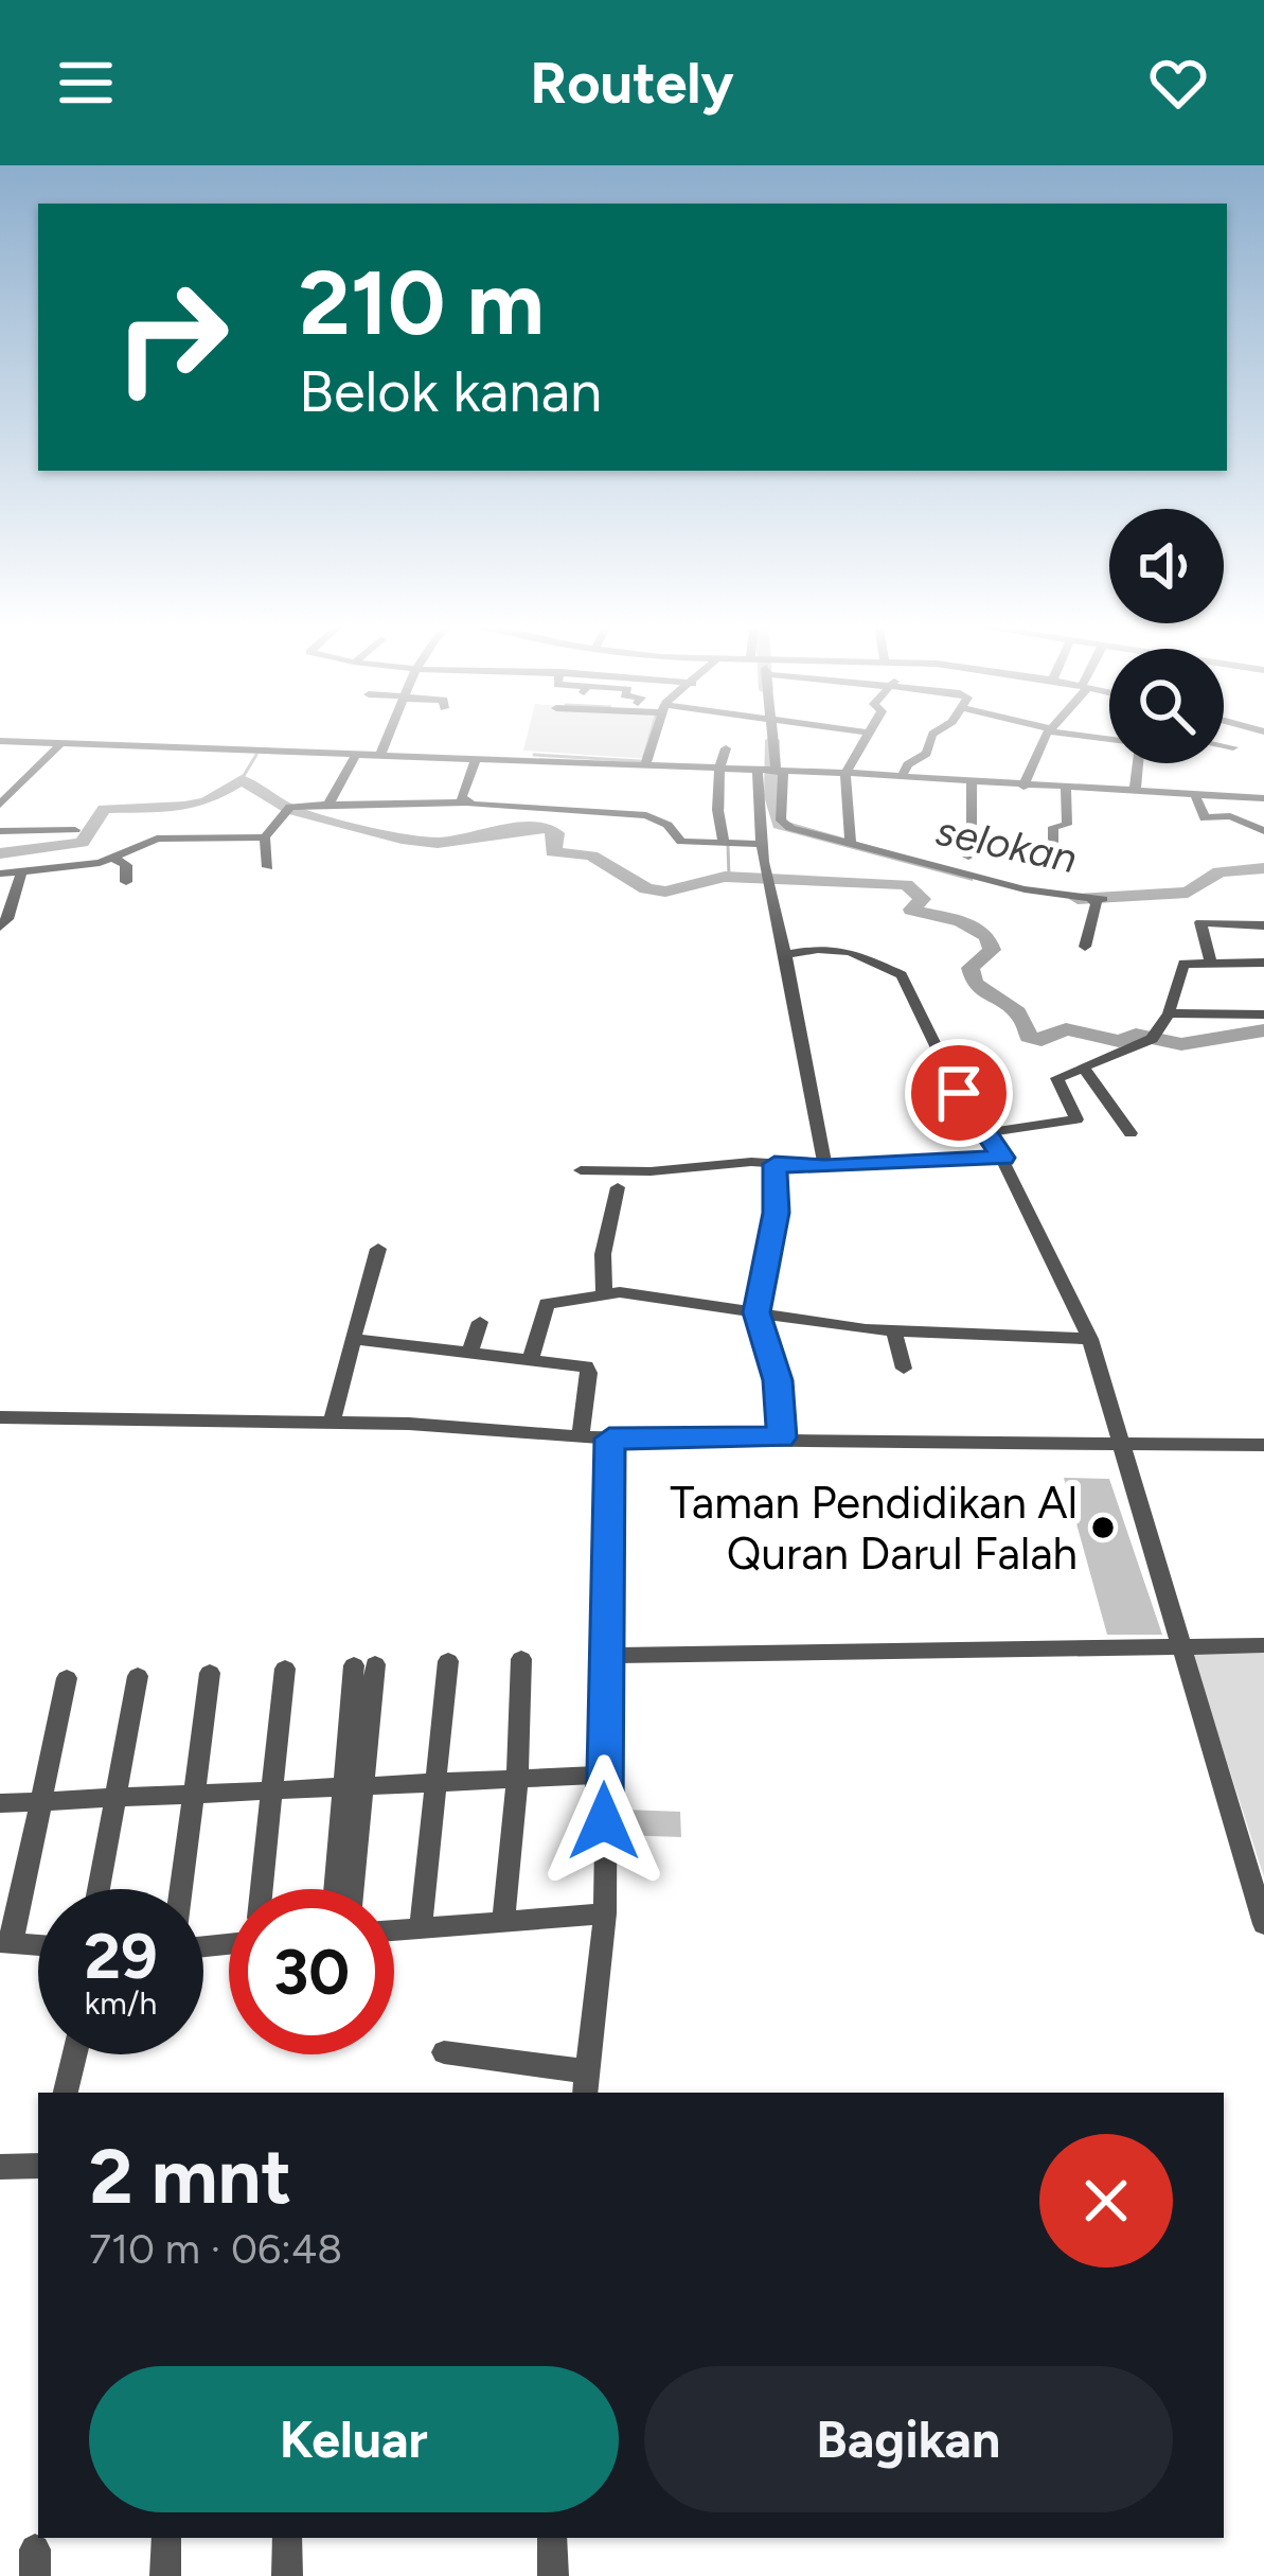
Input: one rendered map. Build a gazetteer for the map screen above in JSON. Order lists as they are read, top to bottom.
{
  "water": ["selokan"],
  "places": ["Taman Pendidikan Al Quran Darul Falah"],
  "page": {
    "header": "Routely",
    "turn": ["210 m", "Belok kanan"],
    "speed": "29 km/h",
    "limit": "30",
    "heading": ["2 mnt", "710 m · 06:48"],
    "buttons": ["Keluar", "Bagikan"]
  }
}
